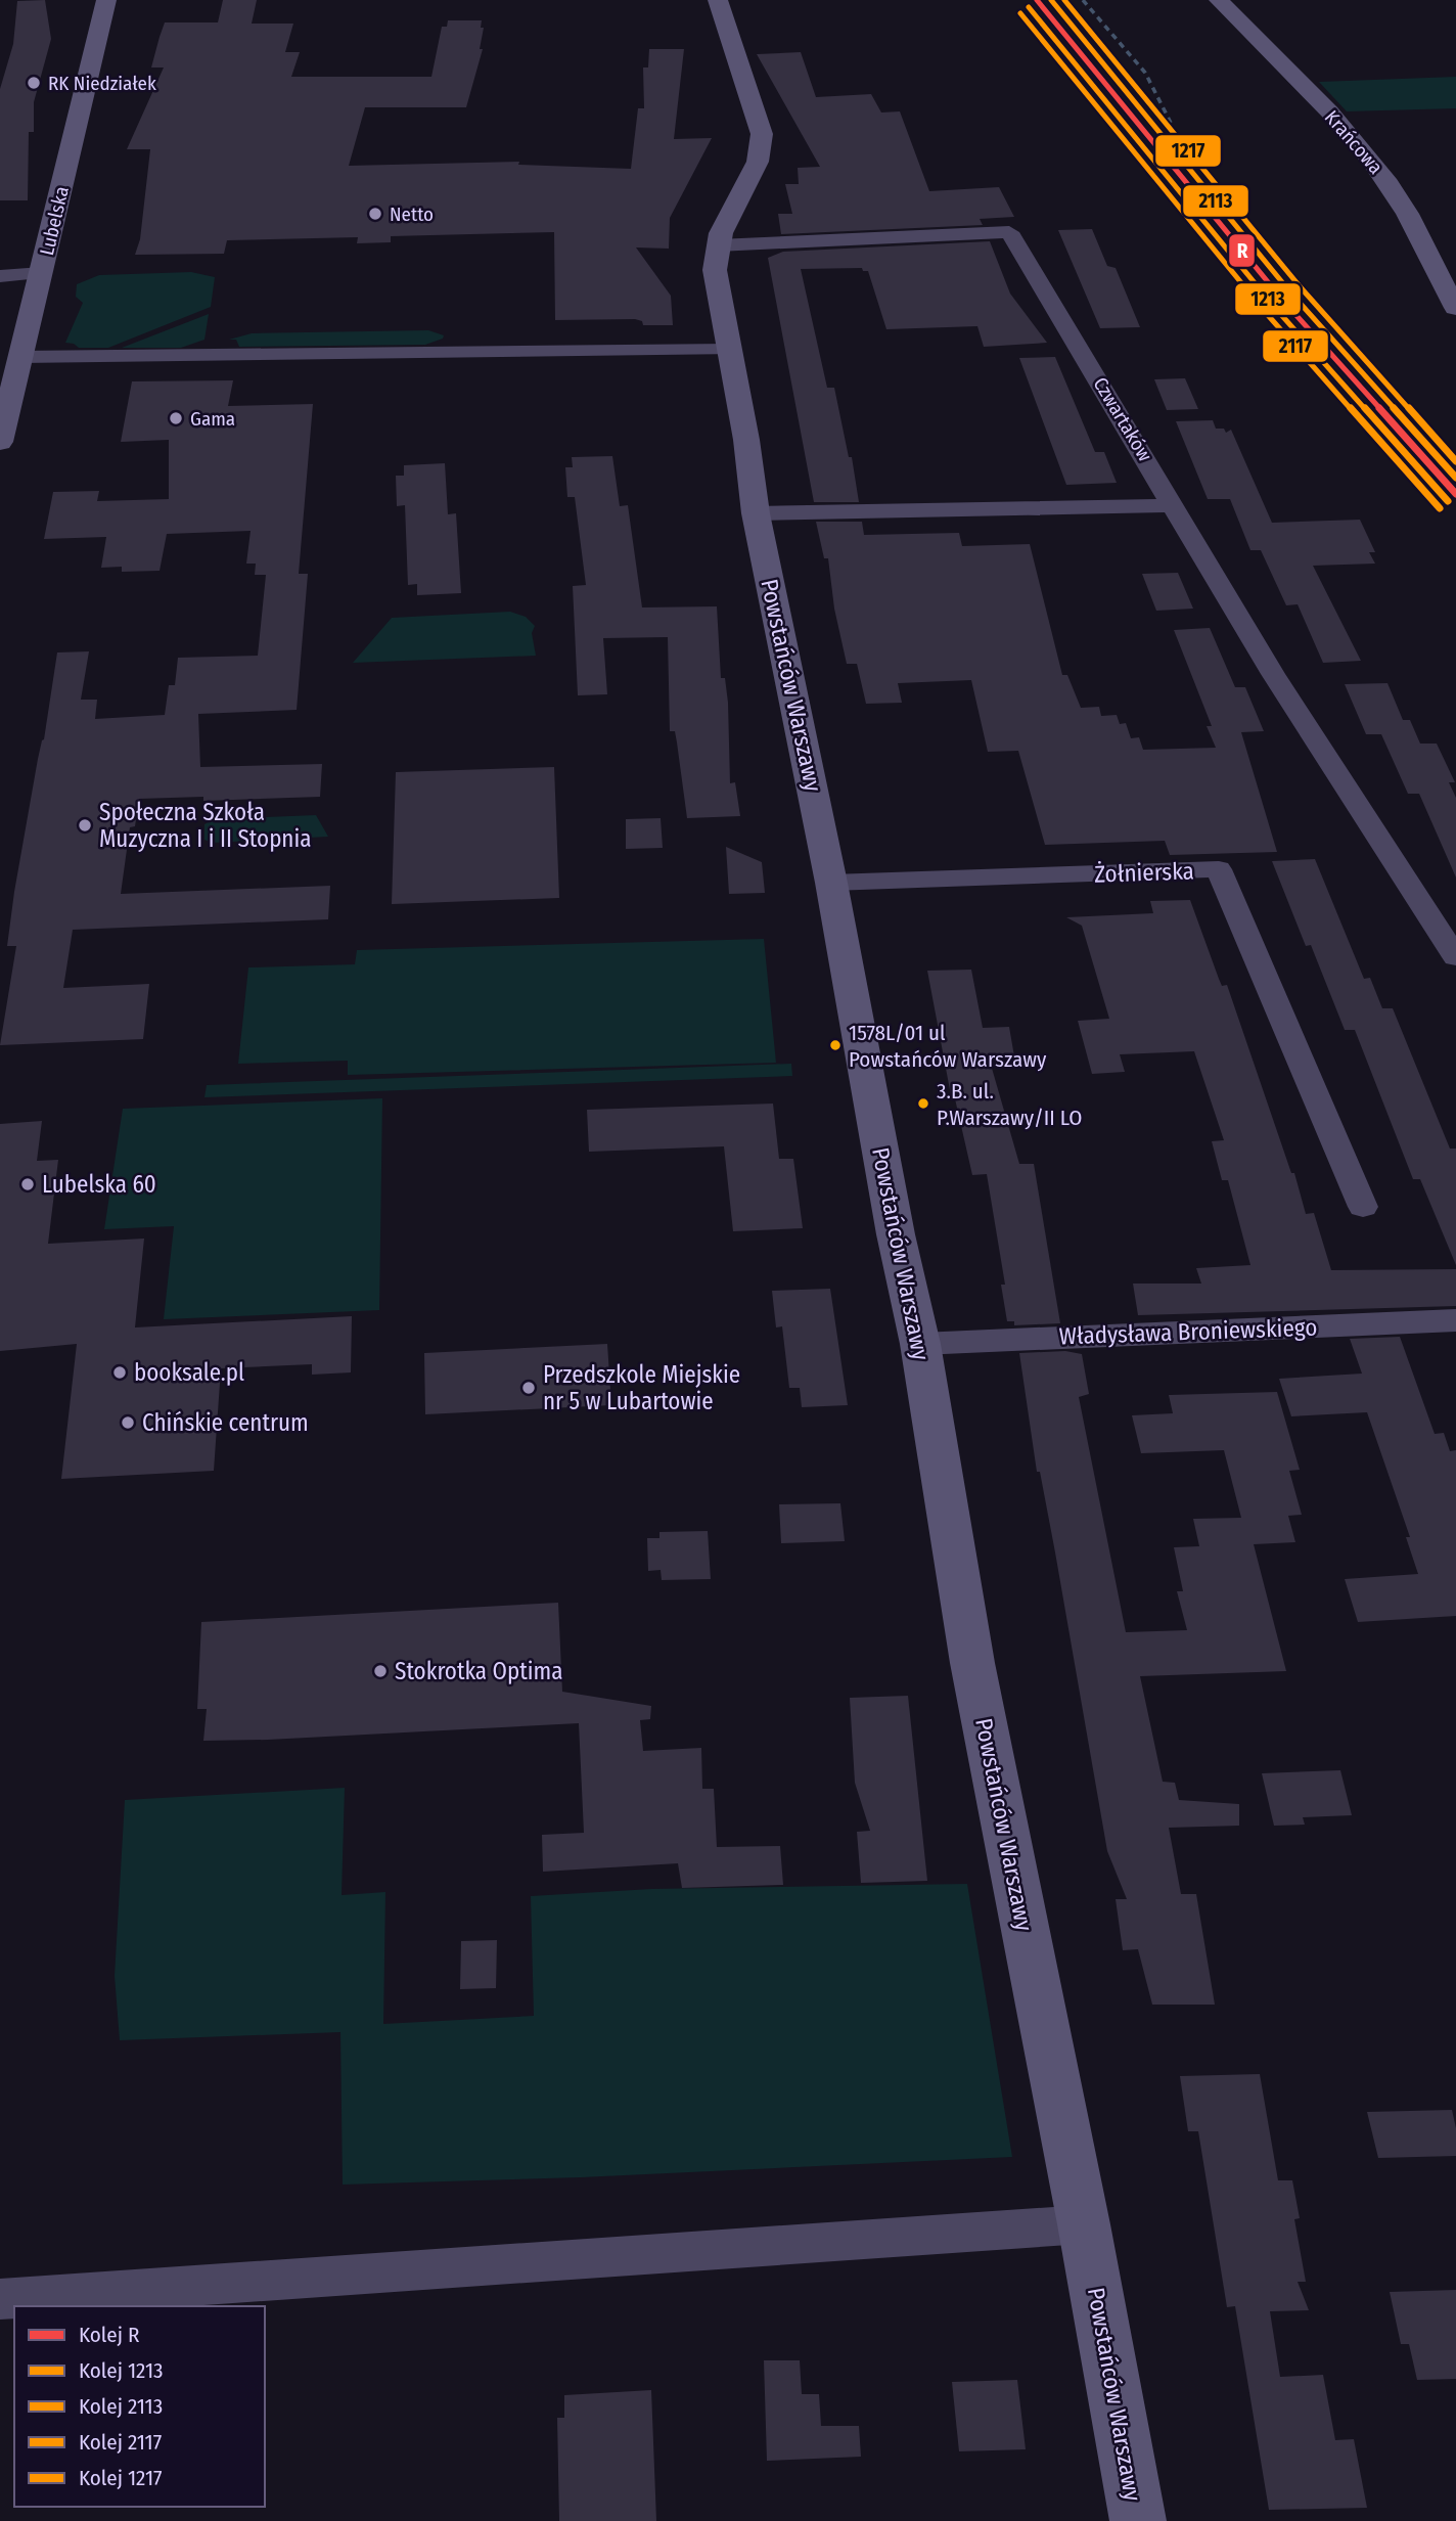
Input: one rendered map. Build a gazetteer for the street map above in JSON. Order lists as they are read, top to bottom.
{
  "streets": {
    "street": [
      "Krańcowa",
      "Lubelska",
      "Czwartaków",
      "Powstańców Warszawy",
      "Żołnierska",
      "Władysława Broniewskiego"
    ]
  },
  "crossings": [
    ["Czwartaków", "Powstańców Warszawy"],
    ["Powstańców Warszawy", "Żołnierska"],
    ["Powstańców Warszawy", "Władysława Broniewskiego"]
  ],
  "places": [
    "RK Niedziałek",
    "Netto",
    "Gama",
    "Społeczna Szkoła Muzyczna I i II Stopnia",
    "1578L/01 ul Powstańców Warszawy",
    "3.B. ul. P.Warszawy/II LO",
    "Lubelska 60",
    "booksale.pl",
    "Przedszkole Miejskie nr 5 w Lubartowie",
    "Chińskie centrum",
    "Stokrotka Optima"
  ],
  "lines": [
    "rail line R",
    "rail line 2113",
    "rail line 1217",
    "rail line 1213",
    "rail line 2117"
  ],
  "legend": [
    "Kolej R",
    "Kolej 1213",
    "Kolej 2113",
    "Kolej 2117",
    "Kolej 1217"
  ]
}
